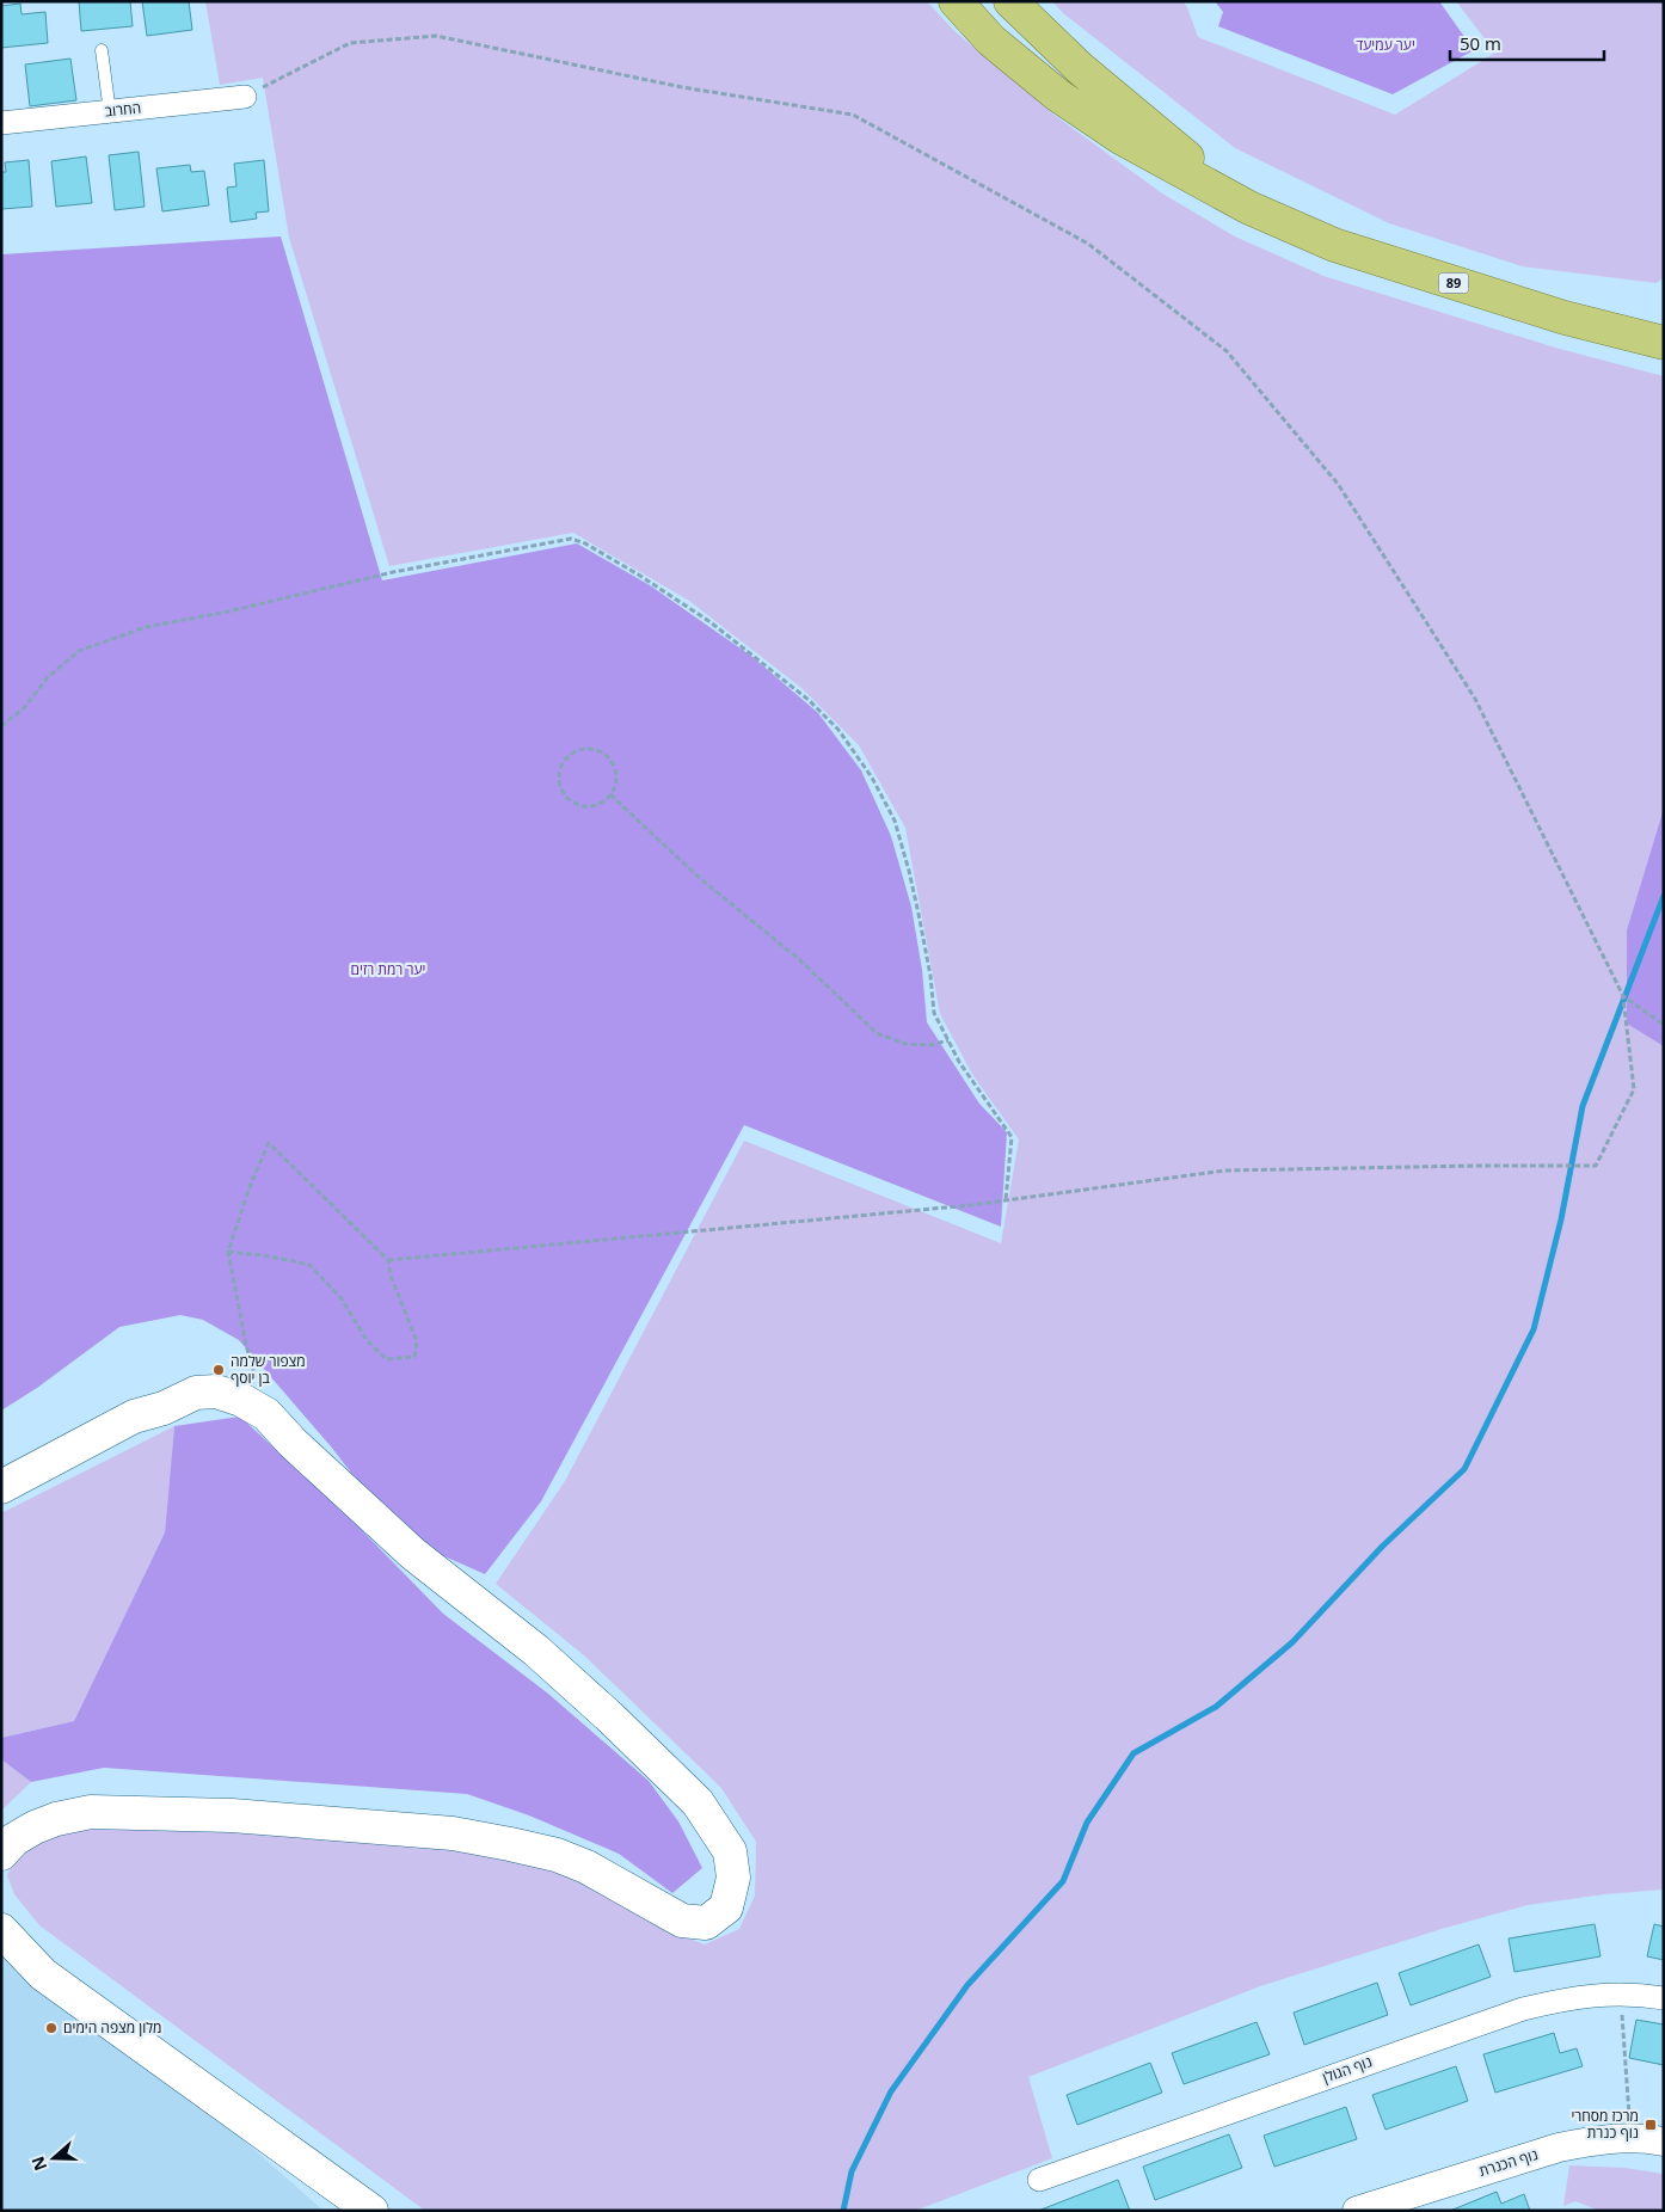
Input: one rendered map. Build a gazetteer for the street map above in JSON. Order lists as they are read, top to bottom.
{
  "streets": {
    "highway": ["89"],
    "street": ["החרוב", "נוף הגולן", "נוף הכנרת"]
  },
  "parks": ["יער עמיעד", "יער רמת רזים"],
  "places": {
    "other": ["מצפור שלמה בן יוסף", "מלון מצפה הימים"],
    "transit": ["מרכז מסחרי נוף כנרת"]
  },
  "scale_bar": "50 m",
  "north": "left"
}
